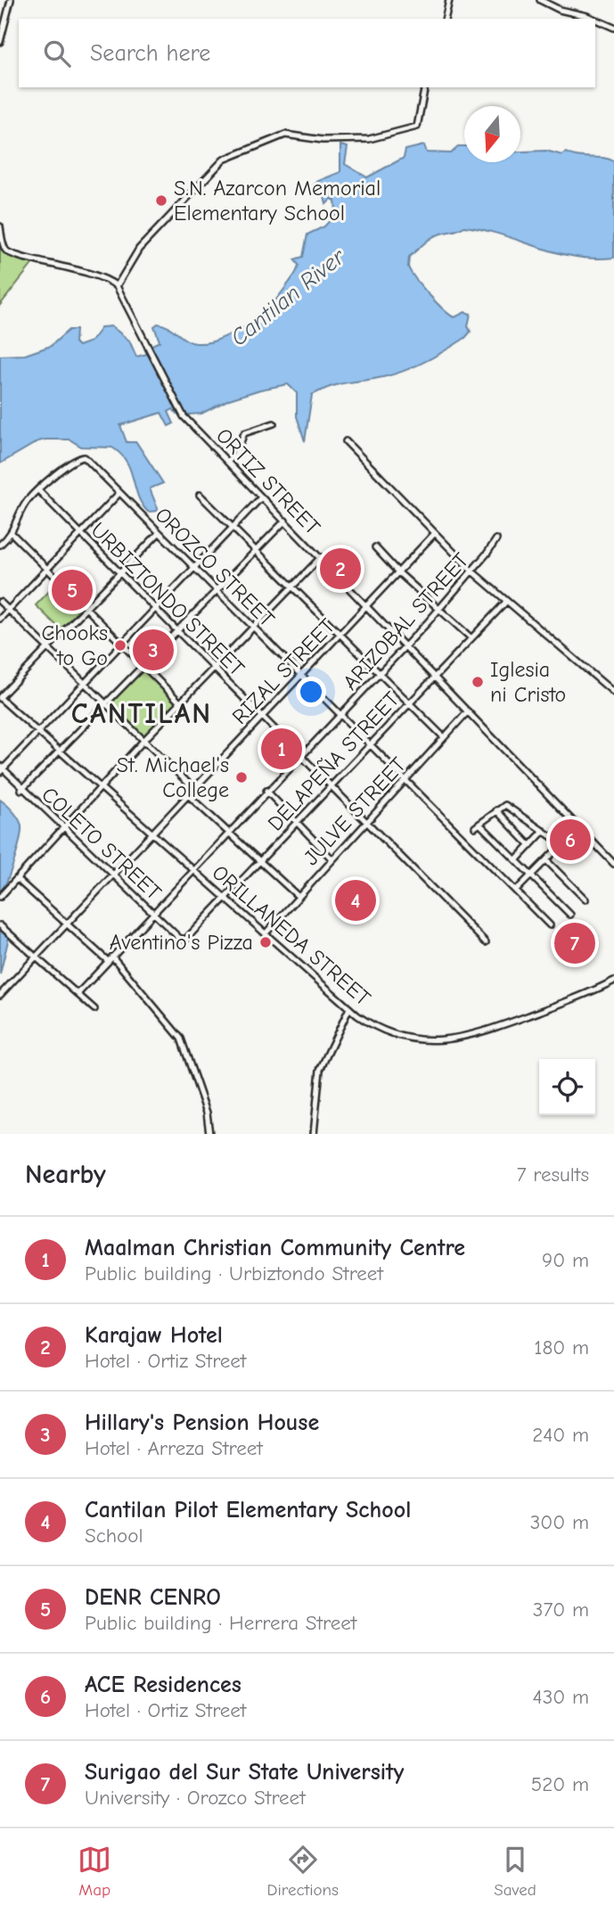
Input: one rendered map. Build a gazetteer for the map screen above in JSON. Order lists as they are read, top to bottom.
{
  "streets": {
    "street": [
      "ORTIZ STREET",
      "OROZCO STREET",
      "URBIZTONDO STREET",
      "ARIZOBAL STREET",
      "RIZAL STREET",
      "DELAPEÑA STREET",
      "JULVE STREET",
      "COLETO STREET",
      "ORILLANEDA STREET"
    ]
  },
  "crossings": [
    ["ORTIZ STREET", "ARIZOBAL STREET"],
    ["ORTIZ STREET", "RIZAL STREET"],
    ["ORTIZ STREET", "DELAPEÑA STREET"],
    ["ORTIZ STREET", "JULVE STREET"],
    ["OROZCO STREET", "URBIZTONDO STREET"],
    ["OROZCO STREET", "ARIZOBAL STREET"],
    ["OROZCO STREET", "RIZAL STREET"],
    ["OROZCO STREET", "DELAPEÑA STREET"],
    ["OROZCO STREET", "JULVE STREET"],
    ["URBIZTONDO STREET", "ARIZOBAL STREET"],
    ["URBIZTONDO STREET", "RIZAL STREET"],
    ["URBIZTONDO STREET", "DELAPEÑA STREET"],
    ["URBIZTONDO STREET", "JULVE STREET"],
    ["ARIZOBAL STREET", "COLETO STREET"],
    ["ARIZOBAL STREET", "ORILLANEDA STREET"],
    ["RIZAL STREET", "COLETO STREET"],
    ["RIZAL STREET", "ORILLANEDA STREET"],
    ["DELAPEÑA STREET", "COLETO STREET"],
    ["DELAPEÑA STREET", "ORILLANEDA STREET"],
    ["JULVE STREET", "ORILLANEDA STREET"]
  ],
  "districts": ["CANTILAN"],
  "water": ["Cantilan River"],
  "places": [
    "S.N. Azarcon Memorial Elementary School",
    "Chooks to Go",
    "Iglesia ni Cristo",
    "St. Michael's College",
    "Aventino's Pizza"
  ],
  "north": "bottom",
  "page": {
    "search": "Search here",
    "pins": [
      "2",
      "5",
      "3",
      "1",
      "6",
      "4",
      "7"
    ],
    "heading": ["Nearby", "7 results"],
    "list": [
      {
        "mark": "1",
        "name": "Maalman Christian Community Centre",
        "note": "Public building · Urbiztondo Street",
        "value": "90 m"
      },
      {
        "mark": "2",
        "name": "Karajaw Hotel",
        "note": "Hotel · Ortiz Street",
        "value": "180 m"
      },
      {
        "mark": "3",
        "name": "Hillary's Pension House",
        "note": "Hotel · Arreza Street",
        "value": "240 m"
      },
      {
        "mark": "4",
        "name": "Cantilan Pilot Elementary School",
        "note": "School",
        "value": "300 m"
      },
      {
        "mark": "5",
        "name": "DENR CENRO",
        "note": "Public building · Herrera Street",
        "value": "370 m"
      },
      {
        "mark": "6",
        "name": "ACE Residences",
        "note": "Hotel · Ortiz Street",
        "value": "430 m"
      },
      {
        "mark": "7",
        "name": "Surigao del Sur State University",
        "note": "University · Orozco Street",
        "value": "520 m"
      }
    ],
    "nav": ["Map", "Directions", "Saved"]
  }
}
